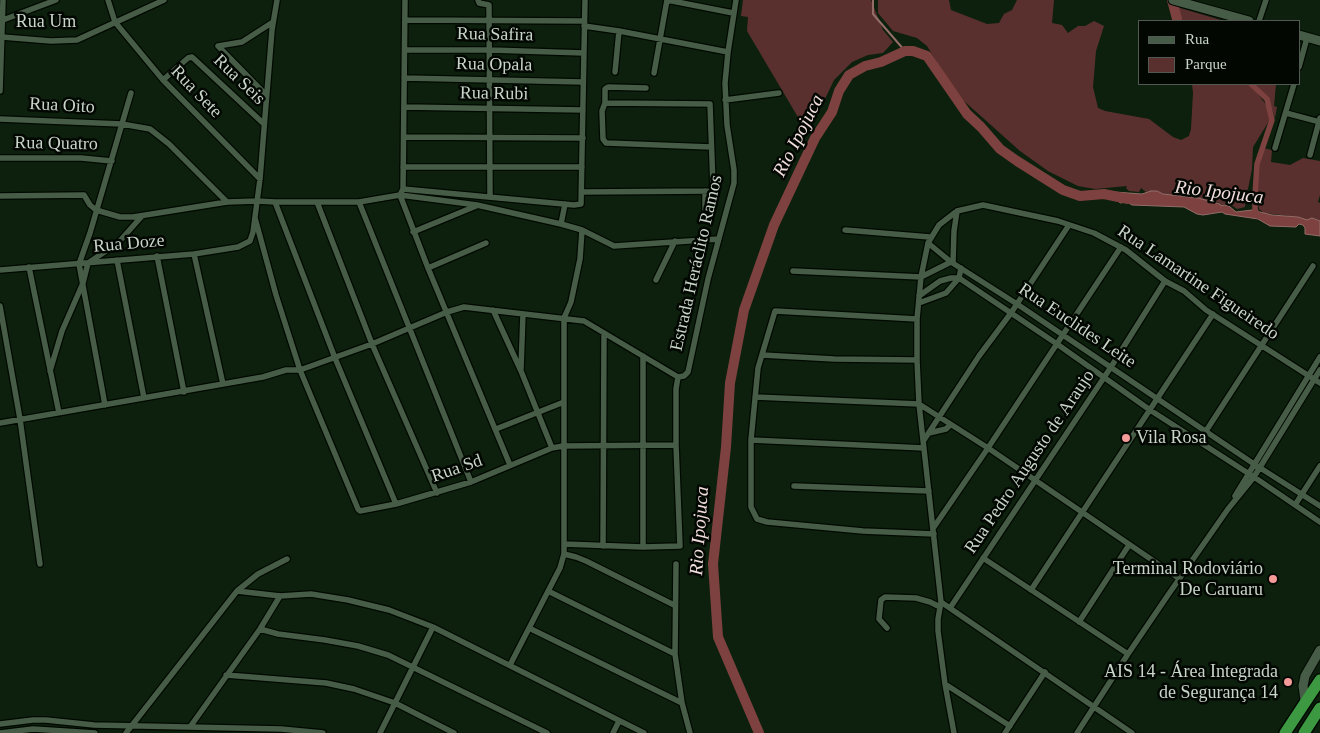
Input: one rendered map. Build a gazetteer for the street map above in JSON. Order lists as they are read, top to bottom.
{
  "streets": {
    "street": [
      "Rua Um",
      "Rua Safira",
      "Rua Opala",
      "Rua Seis",
      "Rua Sete",
      "Rua Rubi",
      "Rua Oito",
      "Rua Quatro",
      "Rua Doze",
      "Estrada Heráclito Ramos",
      "Rua Lamartine Figueiredo",
      "Rua Euclides Leite",
      "Rua Pedro Augusto de Araujo",
      "Rua Sd"
    ]
  },
  "crossings": [
    ["Rua Um", "Rua Sete"],
    ["Rua Seis", "Rua Sete"],
    ["Rua Lamartine Figueiredo", "Rua Pedro Augusto de Araujo"],
    ["Rua Euclides Leite", "Rua Pedro Augusto de Araujo"]
  ],
  "water": ["Rio Ipojuca"],
  "places": ["Vila Rosa", "Terminal Rodoviário De Caruaru", "AIS 14 - Área Integrada de Segurança 14"],
  "legend": ["Rua", "Parque"]
}
